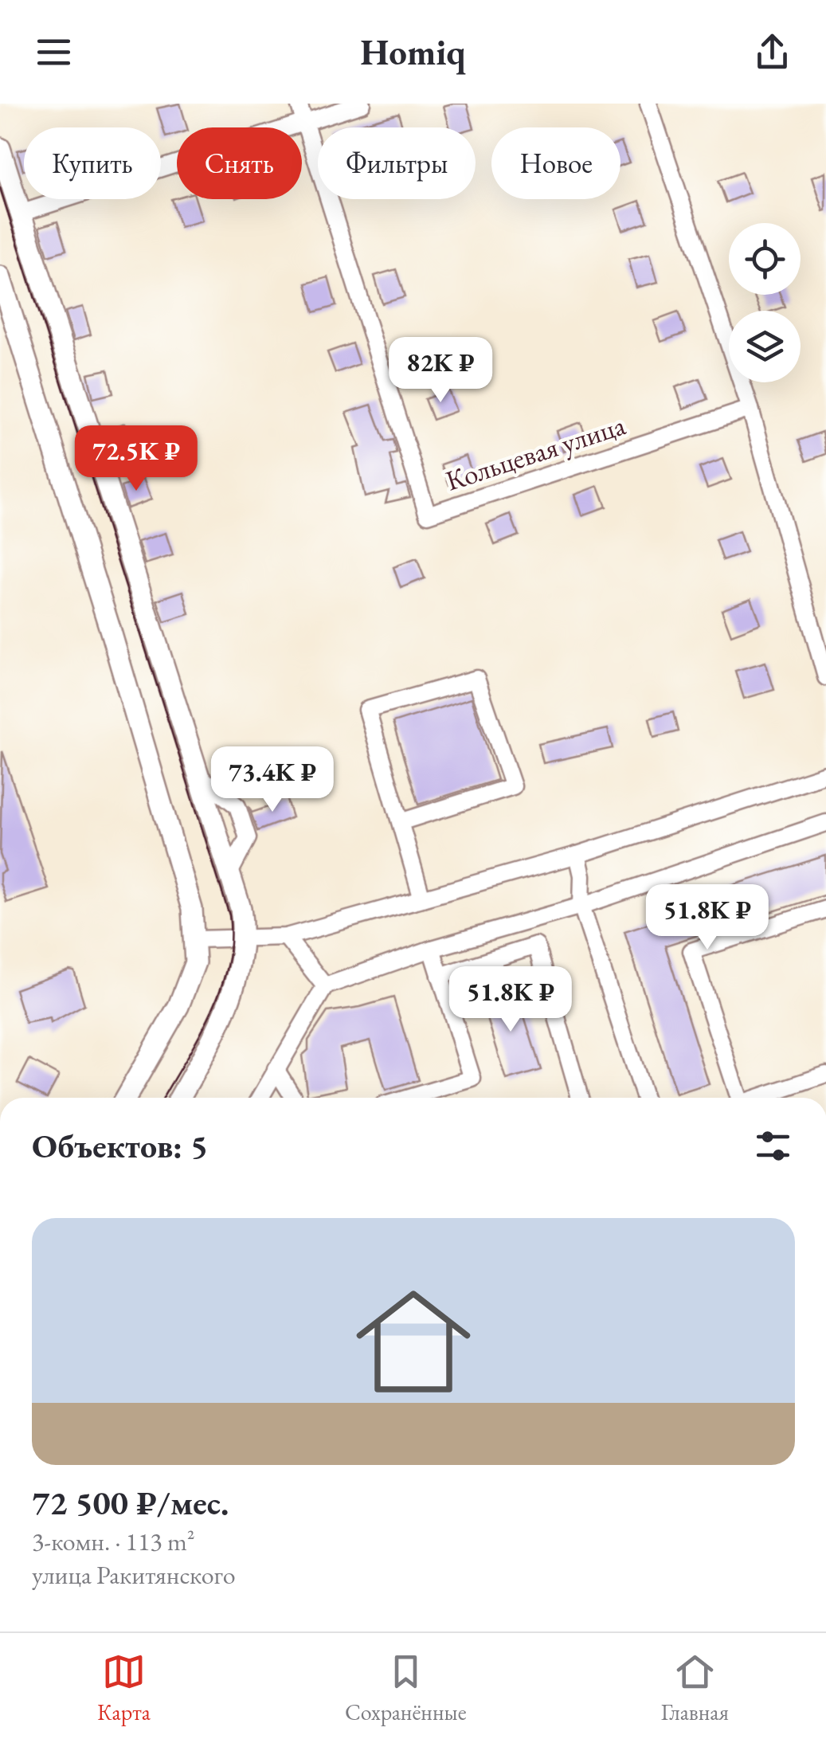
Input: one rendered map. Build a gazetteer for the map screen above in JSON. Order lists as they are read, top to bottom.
{
  "streets": {
    "street": ["Кольцевая улица"]
  },
  "page": {
    "header": "Homiq",
    "chip": [
      "Купить",
      "Снять",
      "Фильтры",
      "Новое"
    ],
    "price": [
      "82K ₽",
      "72.5K ₽",
      "73.4K ₽",
      "51.8K ₽",
      "51.8K ₽"
    ],
    "heading": "Объектов: 5",
    "list": [
      {
        "name": "72 500 ₽/мес.",
        "note": "3-комн. · 113 m² · улица Ракитянского"
      }
    ],
    "tabs": ["Карта", "Сохранённые", "Главная"]
  }
}
